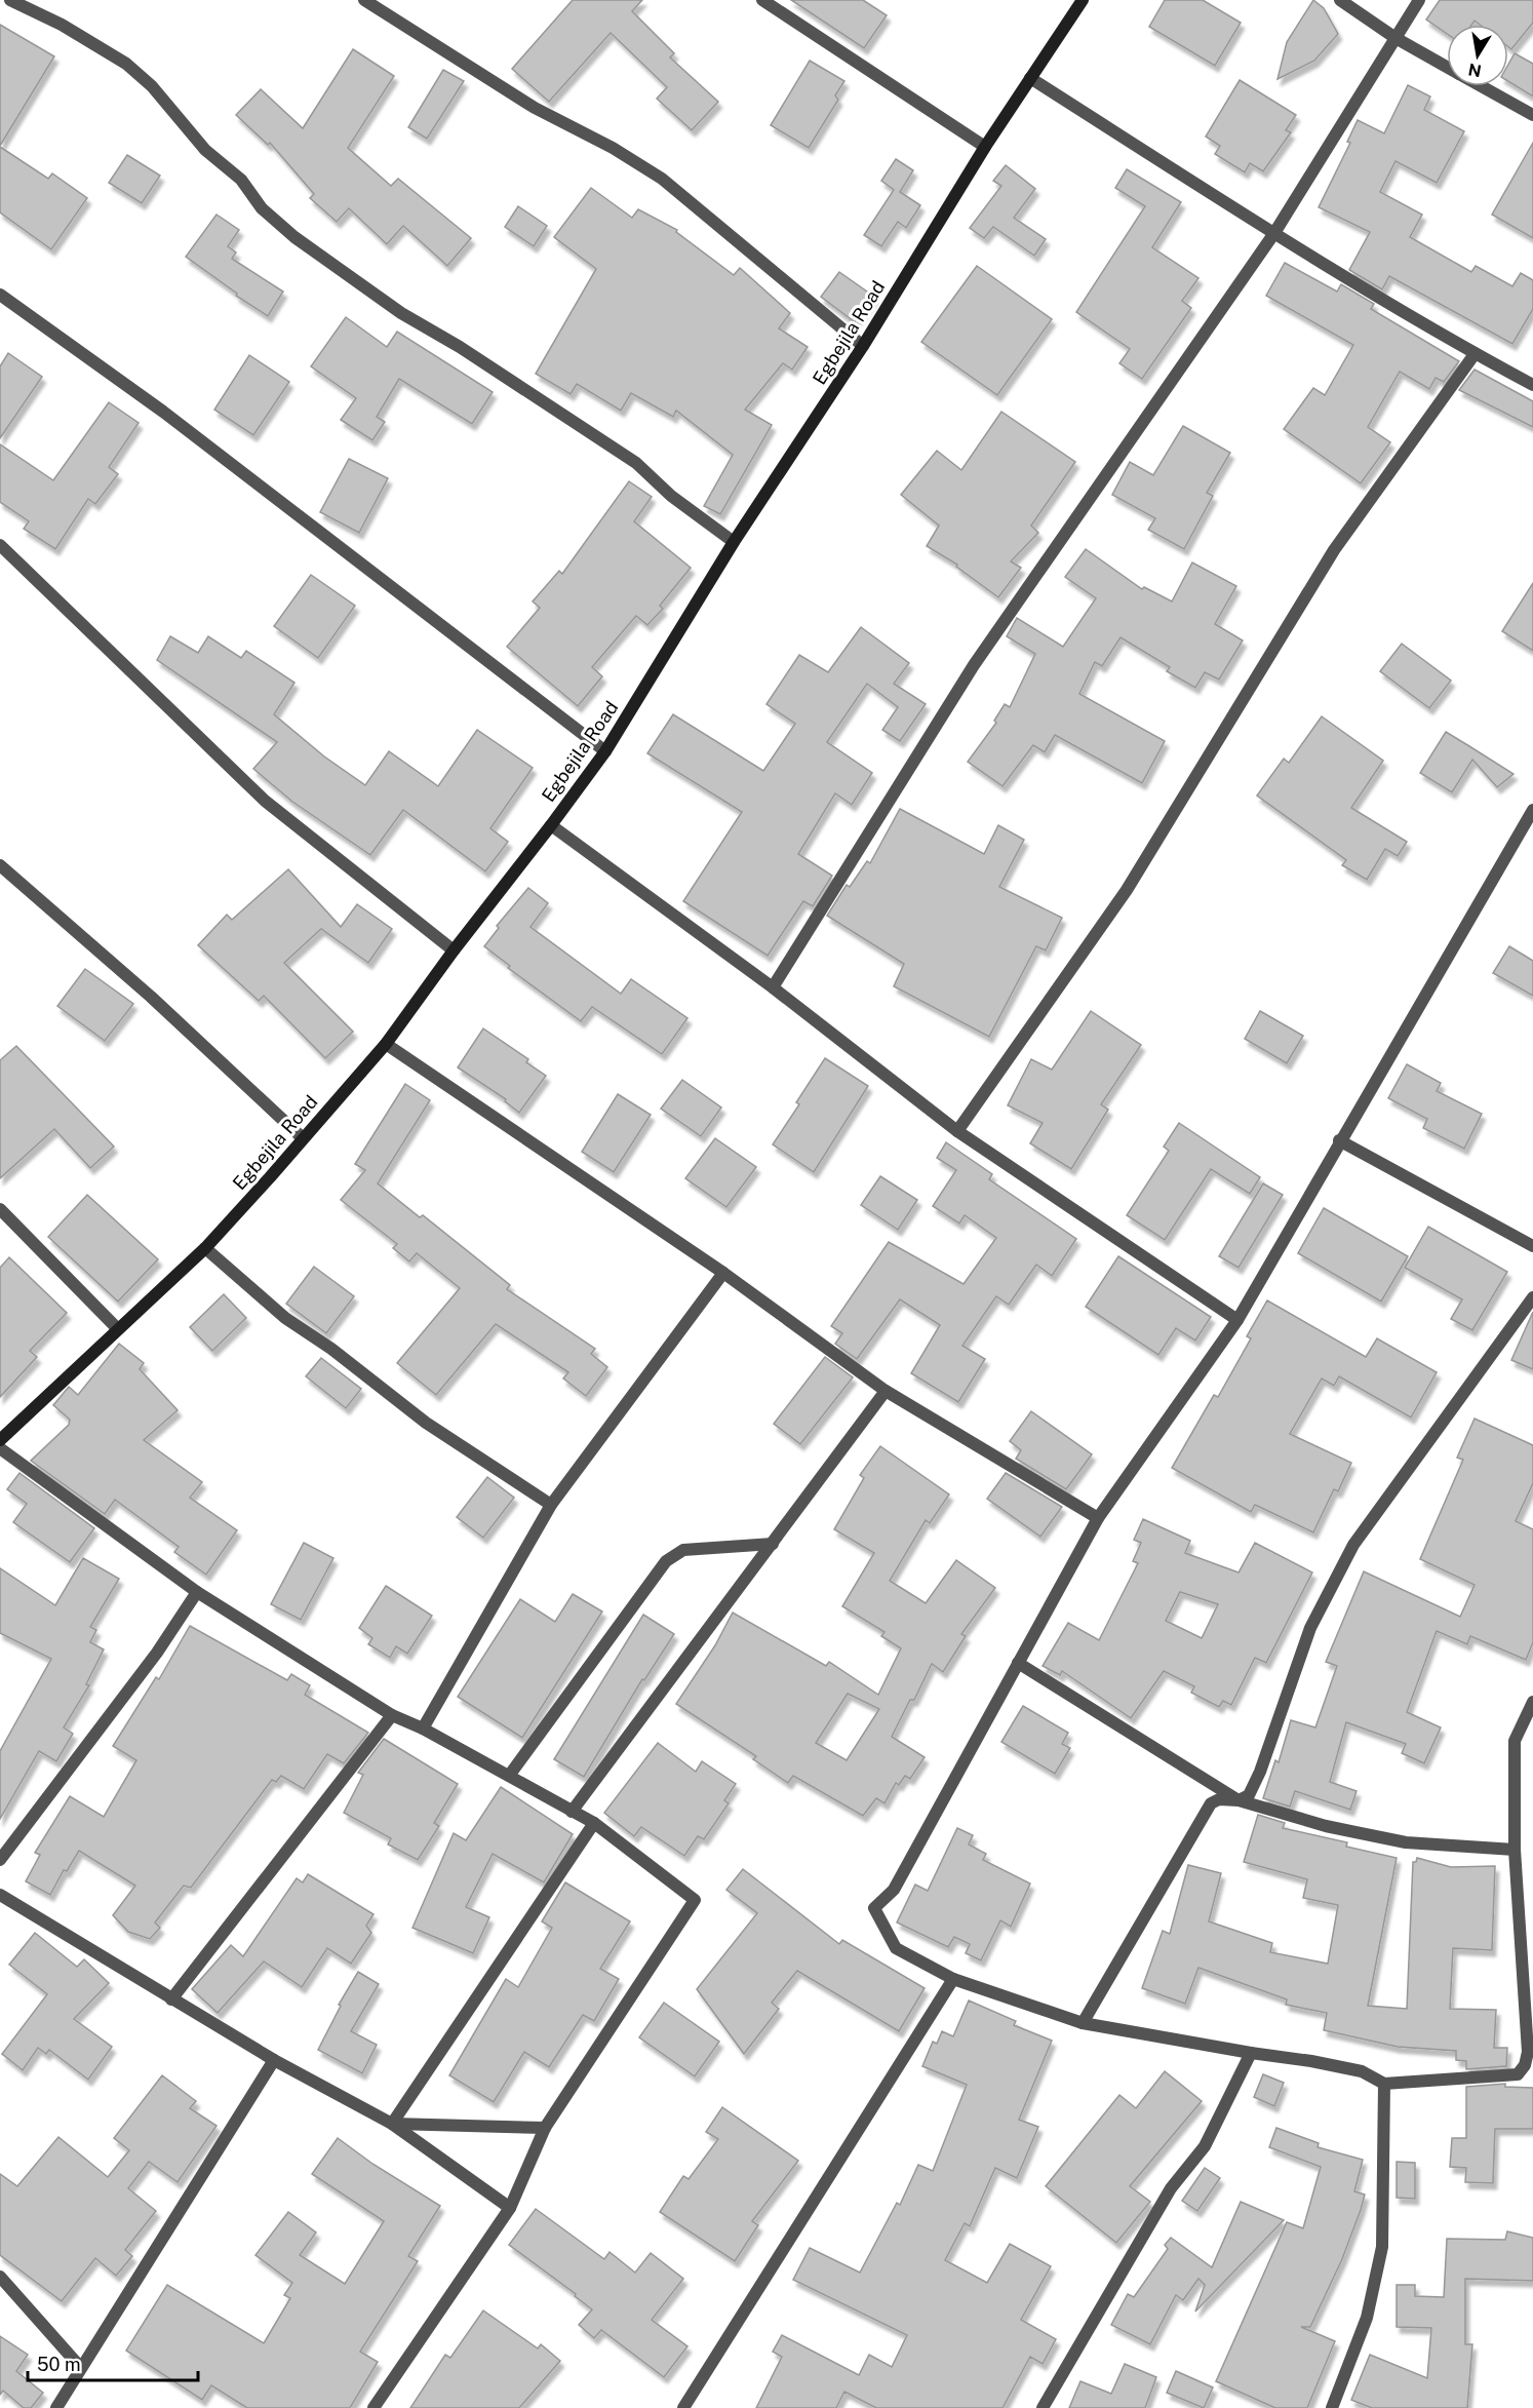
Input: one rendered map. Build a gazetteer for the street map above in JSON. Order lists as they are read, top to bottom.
{
  "streets": {
    "street": ["Egbejila Road"]
  },
  "scale_bar": "50 m",
  "north": "bottom"
}
